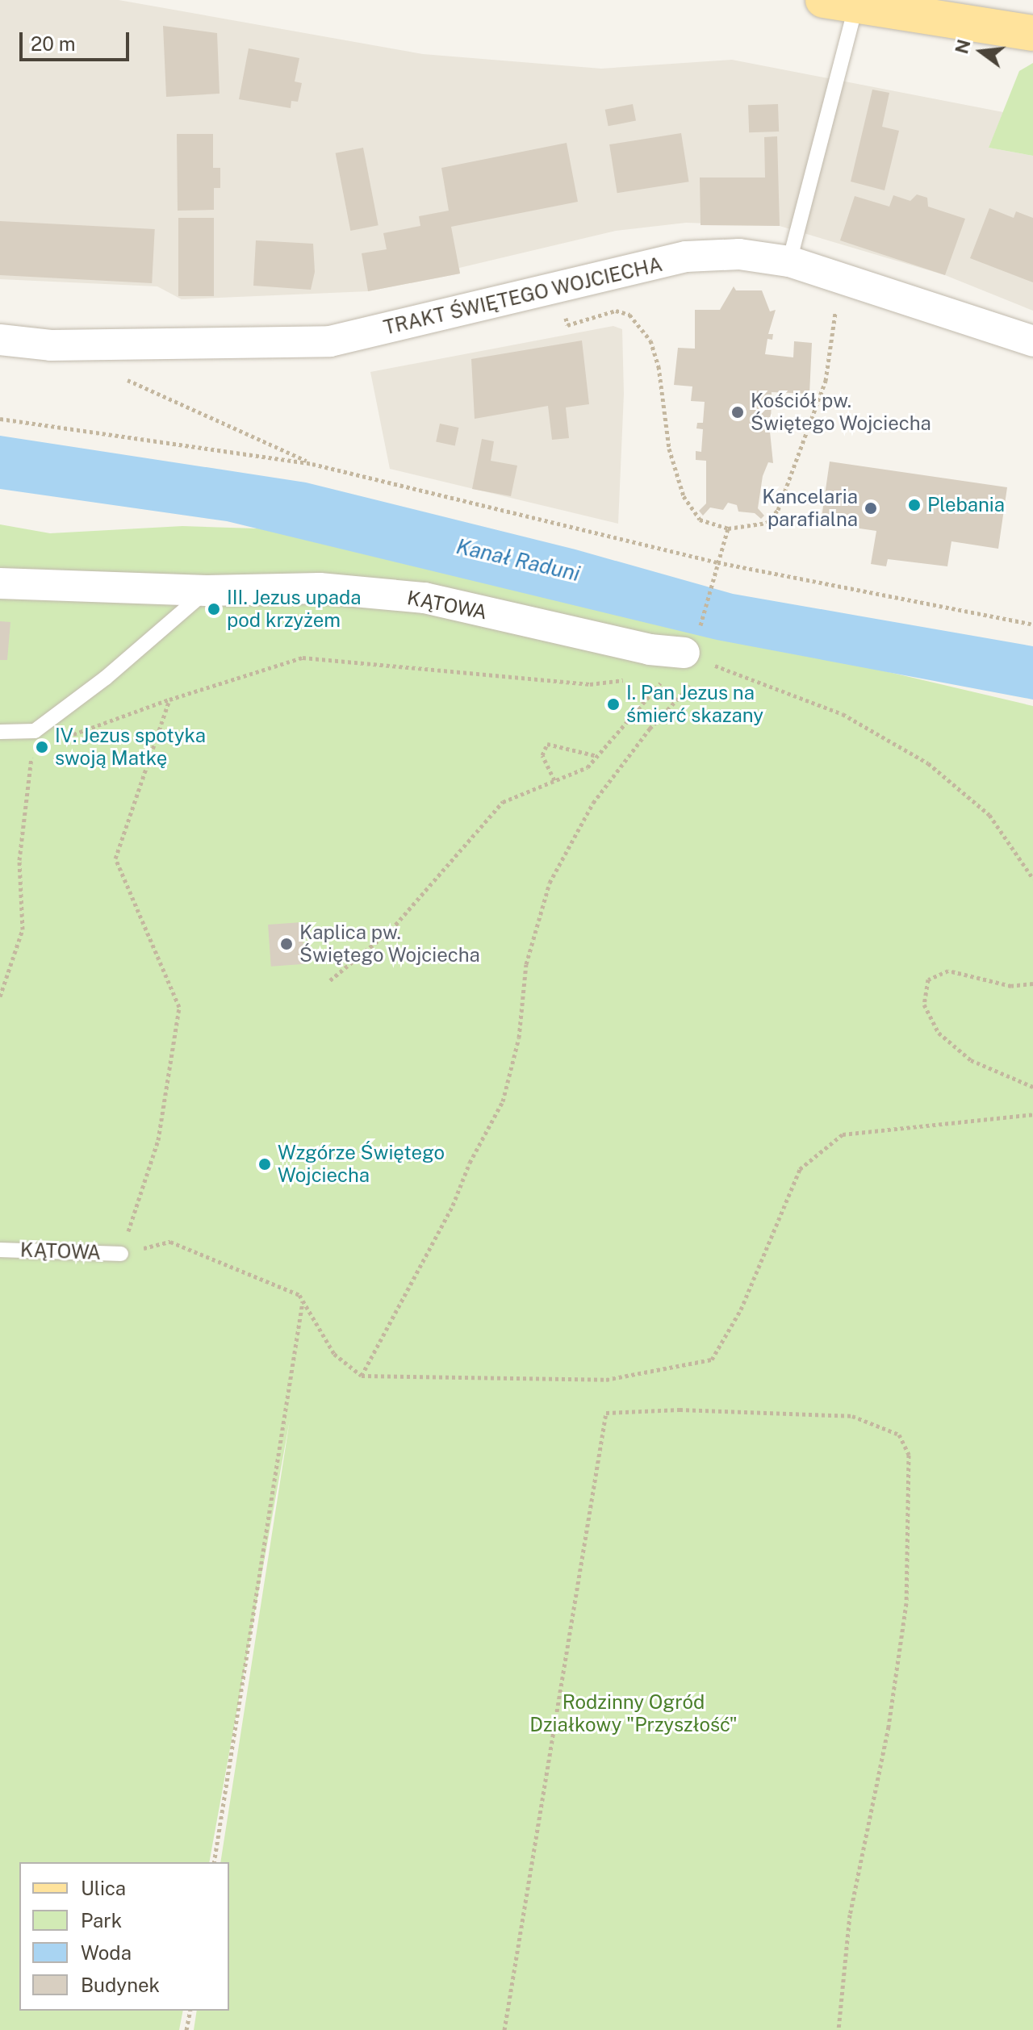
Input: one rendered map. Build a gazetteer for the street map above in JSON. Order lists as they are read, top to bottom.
{
  "streets": {
    "street": ["TRAKT ŚWIĘTEGO WOJCIECHA", "KĄTOWA"]
  },
  "water": ["Kanał Raduni"],
  "parks": ["Rodzinny Ogród Działkowy \"Przyszłość\""],
  "places": [
    "Kościół pw. Świętego Wojciecha",
    "Plebania",
    "Kancelaria parafialna",
    "III. Jezus upada pod krzyżem",
    "I. Pan Jezus na śmierć skazany",
    "IV. Jezus spotyka swoją Matkę",
    "Kaplica pw. Świętego Wojciecha",
    "Wzgórze Świętego Wojciecha"
  ],
  "legend": [
    "Ulica",
    "Park",
    "Woda",
    "Budynek"
  ],
  "scale_bar": "20 m",
  "north": "left"
}
